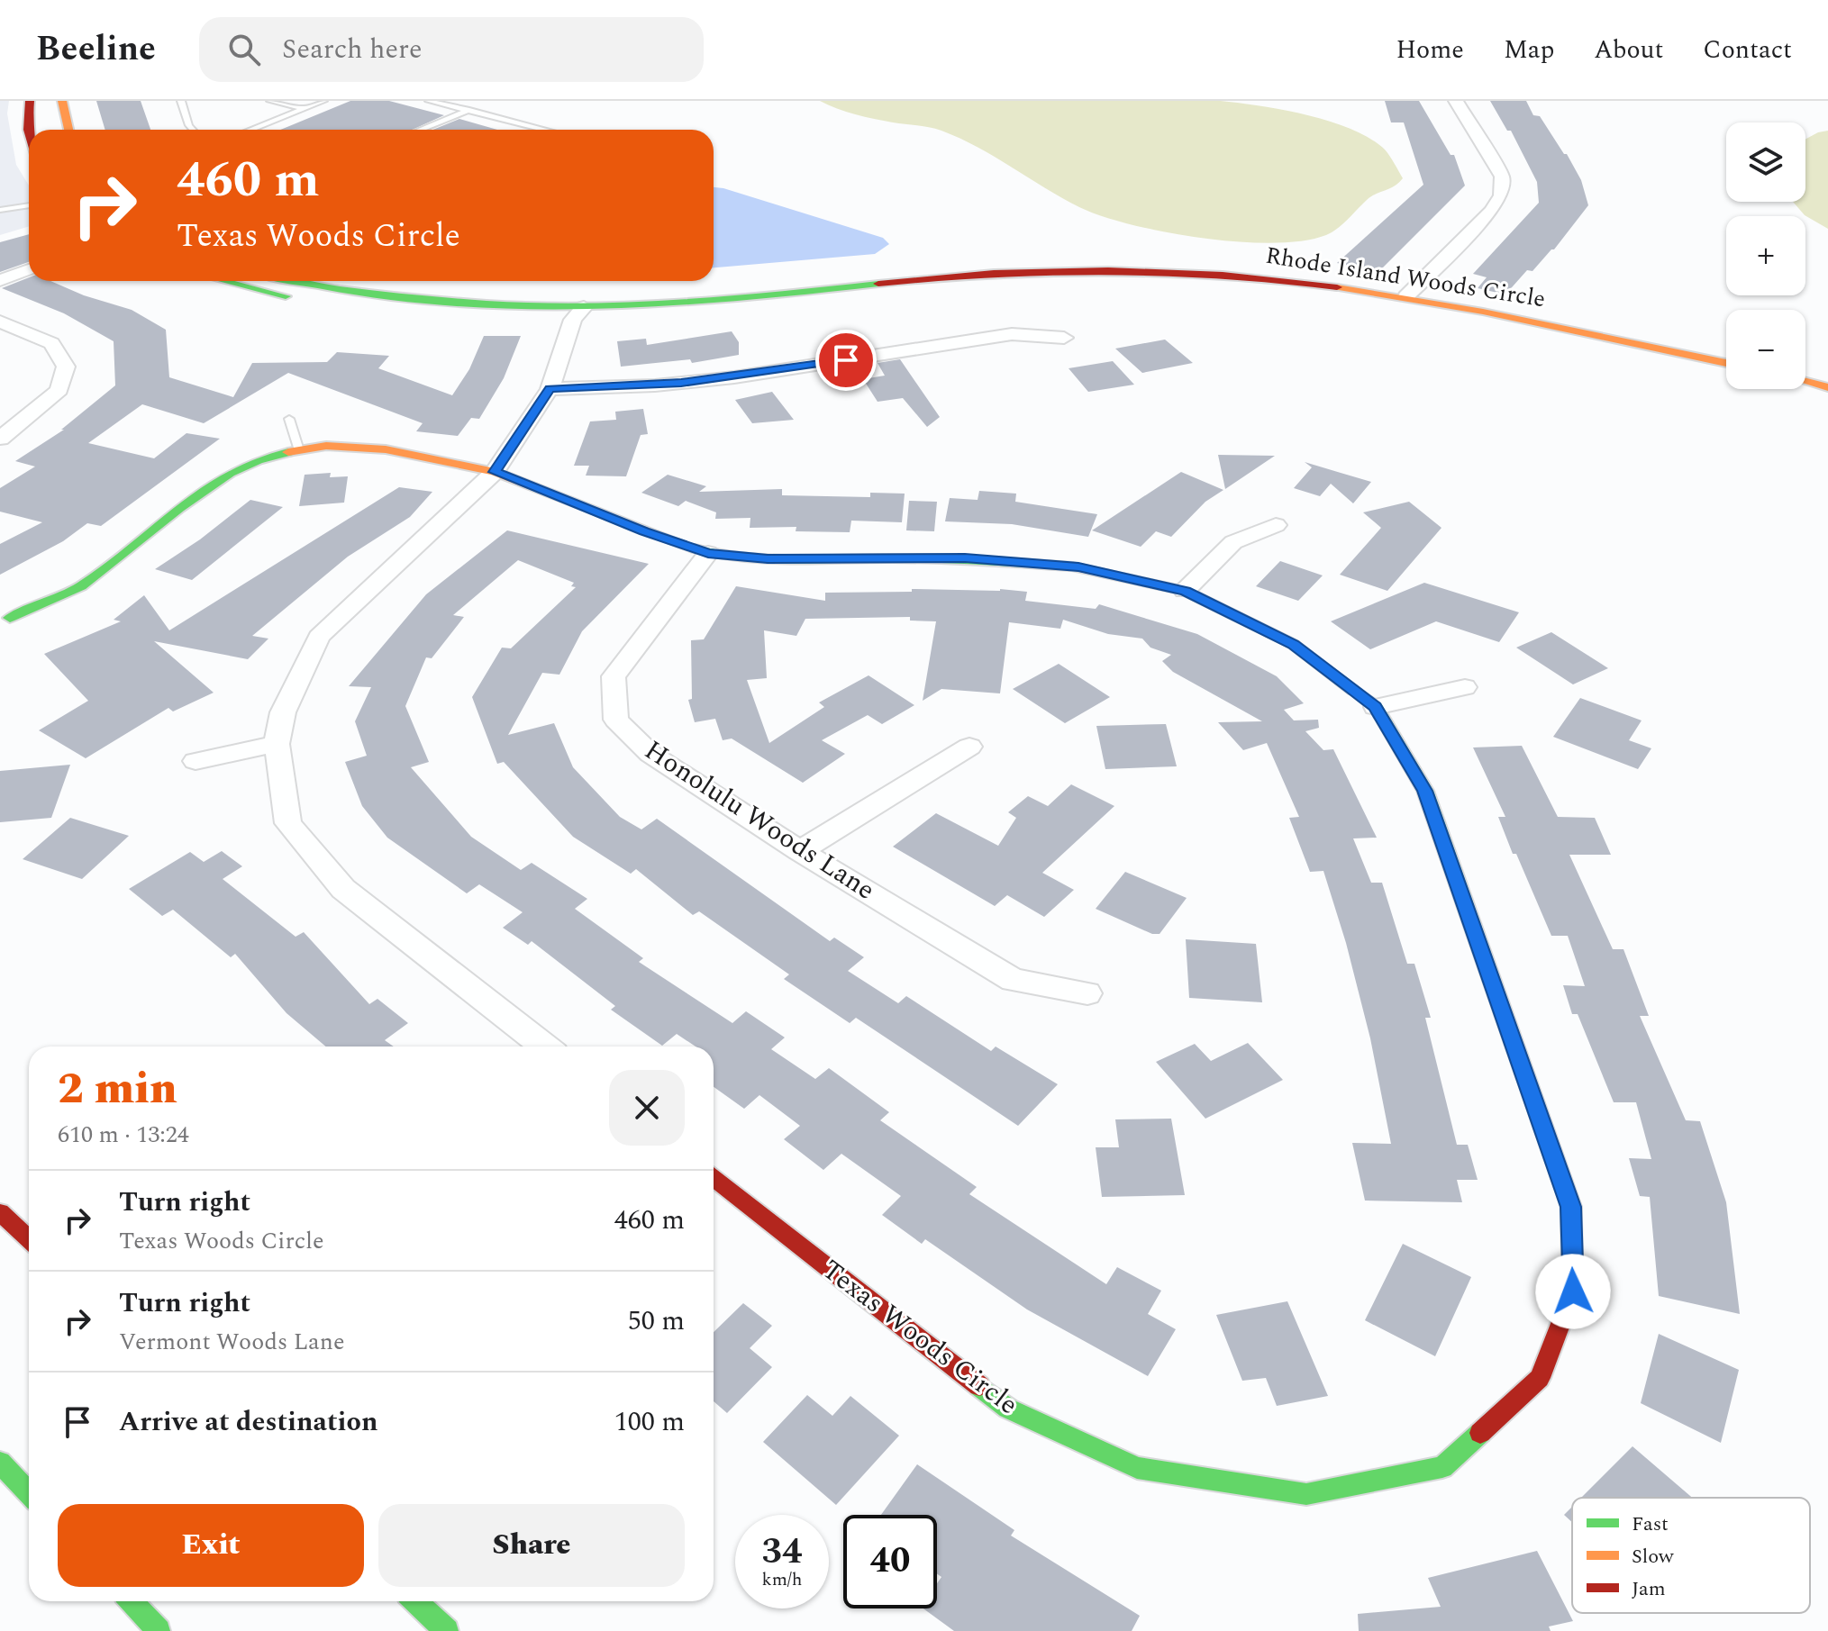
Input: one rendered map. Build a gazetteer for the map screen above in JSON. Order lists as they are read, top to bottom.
{
  "streets": {
    "main road": ["Rhode Island Woods Circle", "Texas Woods Circle"],
    "street": ["Honolulu Woods Lane"]
  },
  "crossings": [
    ["Honolulu Woods Lane", "Texas Woods Circle"]
  ],
  "legend": ["Fast", "Slow", "Jam"],
  "page": {
    "header": "Beeline",
    "search": "Search here",
    "nav": [
      "Home",
      "Map",
      "About",
      "Contact"
    ],
    "map_buttons": ["+", "−"],
    "turn": ["460 m", "Texas Woods Circle"],
    "heading": ["2 min", "610 m · 13:24"],
    "list": [
      {
        "name": "Turn right",
        "note": "Texas Woods Circle",
        "value": "460 m"
      },
      {
        "name": "Turn right",
        "note": "Vermont Woods Lane",
        "value": "50 m"
      },
      {
        "name": "Arrive at destination",
        "value": "100 m"
      }
    ],
    "buttons": ["Exit", "Share"],
    "speed": "34 km/h",
    "limit": "40"
  }
}
